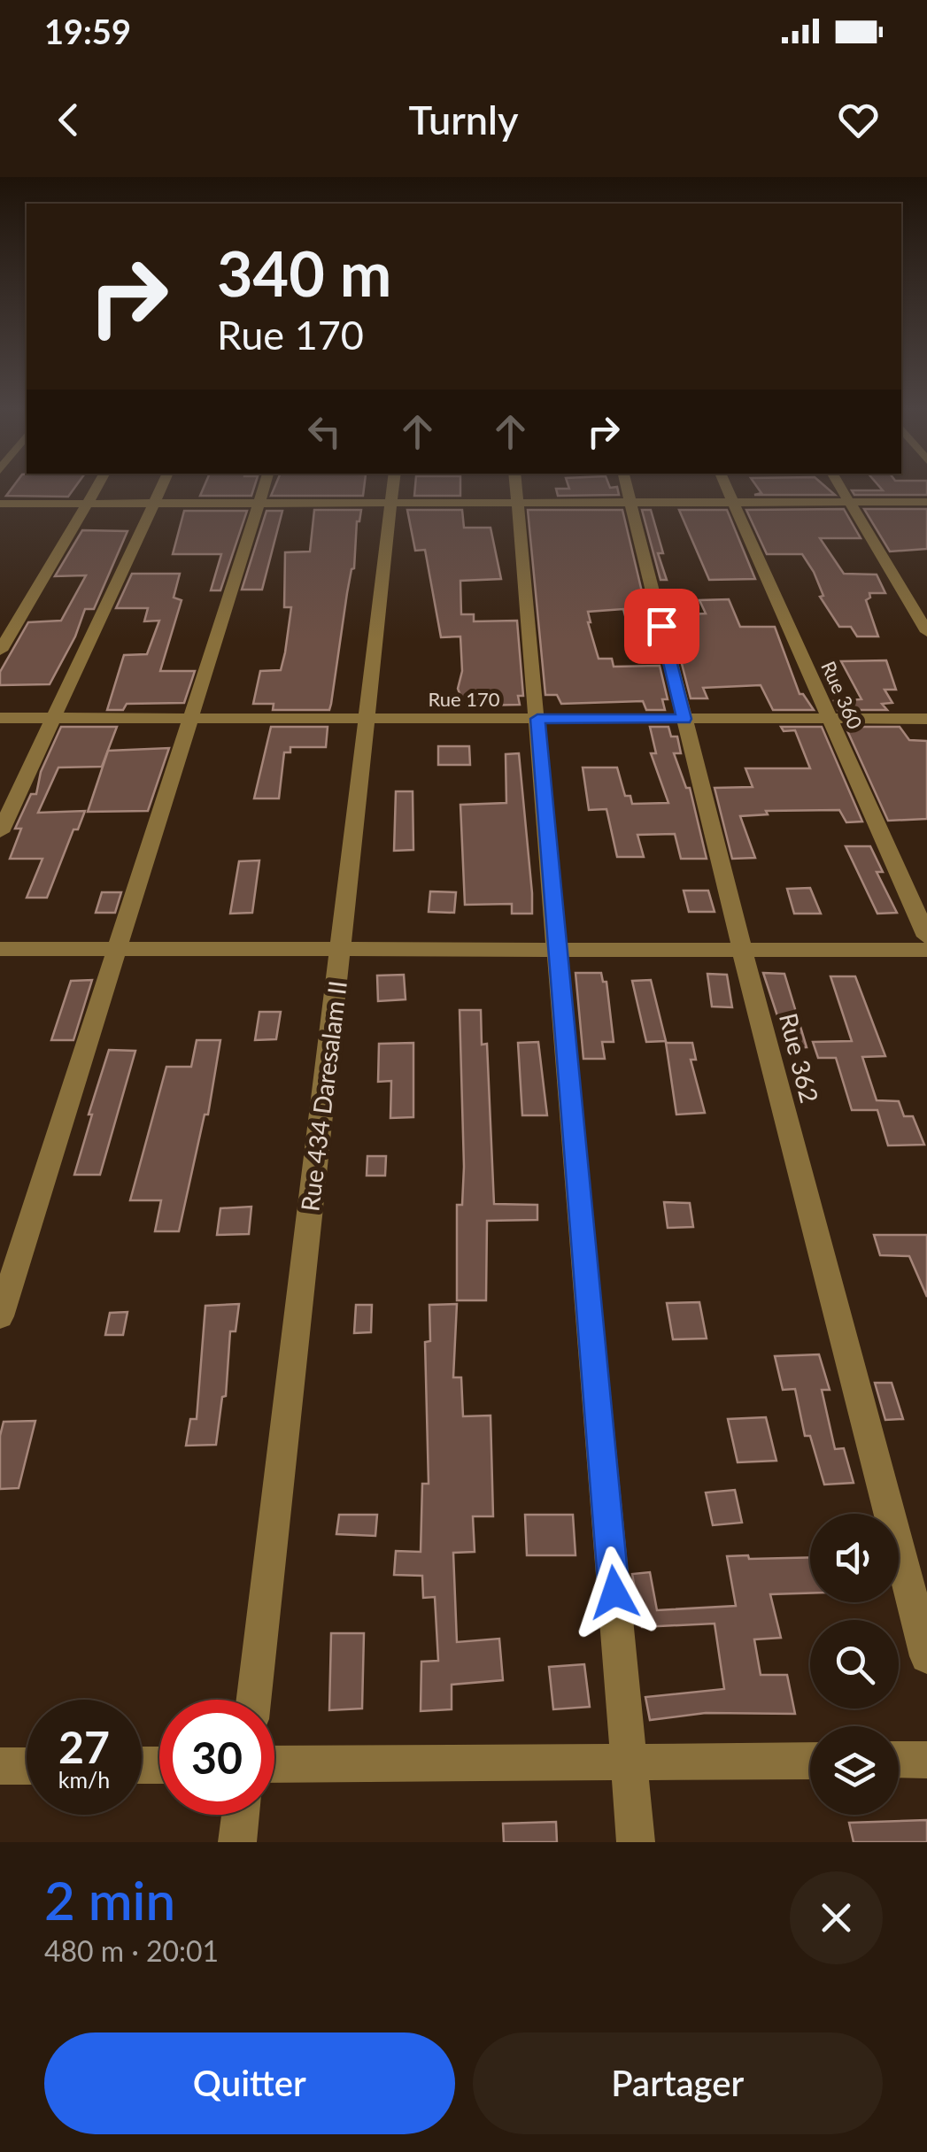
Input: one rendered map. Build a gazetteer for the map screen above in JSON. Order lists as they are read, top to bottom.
{
  "streets": {
    "street": [
      "Rue 360",
      "Rue 170",
      "Rue 362",
      "Rue 434 Daresalam II"
    ]
  },
  "crossings": [
    ["Rue 360", "Rue 170"],
    ["Rue 170", "Rue 362"],
    ["Rue 170", "Rue 434 Daresalam II"]
  ],
  "page": {
    "status": "19:59",
    "header": "Turnly",
    "turn": ["340 m", "Rue 170"],
    "speed": "27 km/h",
    "limit": "30",
    "heading": ["2 min", "480 m · 20:01"],
    "buttons": ["Quitter", "Partager"]
  }
}
